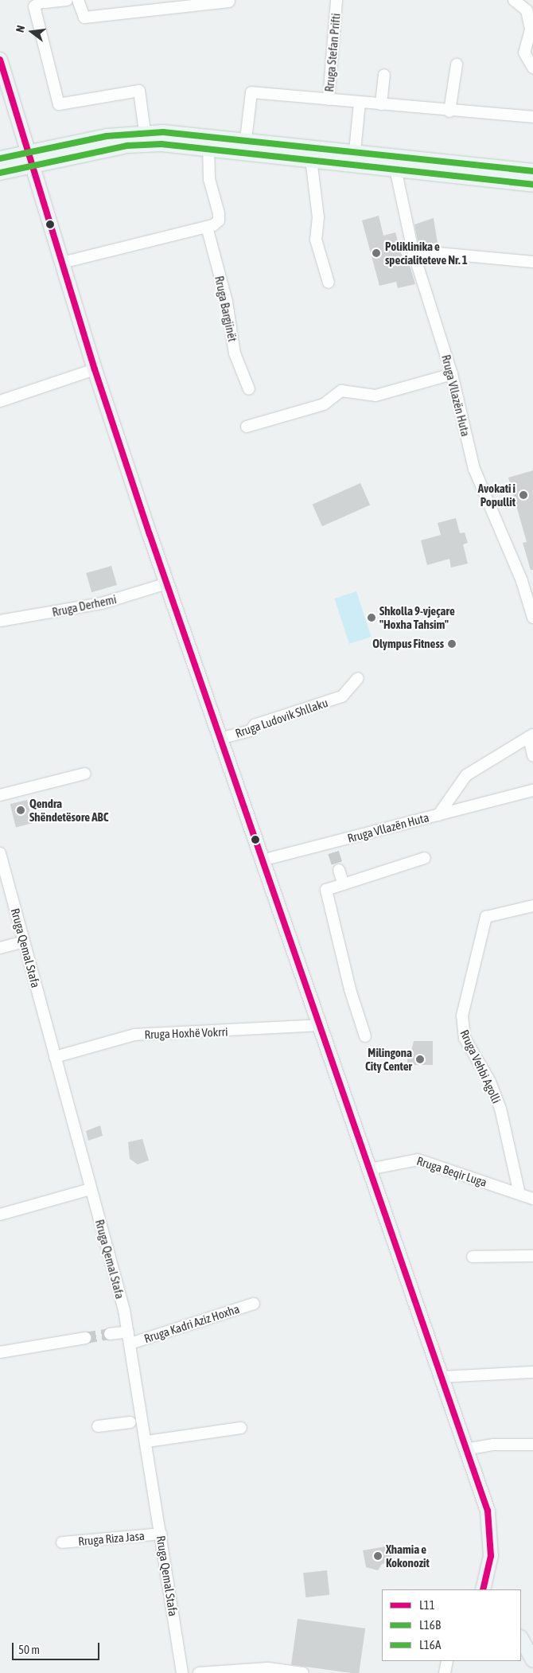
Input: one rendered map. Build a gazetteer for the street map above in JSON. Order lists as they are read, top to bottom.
{
  "streets": {
    "street": [
      "Rruga Stefan Prifti",
      "Rruga Bargjinët",
      "Rruga Vllazën Huta",
      "Rruga Derhemi",
      "Rruga Ludovik Shllaku",
      "Rruga Qemal Stafa",
      "Rruga Hoxhë Vokrri",
      "Rruga Vehbi Agolli",
      "Rruga Beqir Luga",
      "Rruga Kadri Aziz Hoxha",
      "Rruga Riza Jasa"
    ]
  },
  "crossings": [
    ["Rruga Qemal Stafa", "Rruga Hoxhë Vokrri"],
    ["Rruga Qemal Stafa", "Rruga Kadri Aziz Hoxha"],
    ["Rruga Qemal Stafa", "Rruga Riza Jasa"],
    ["Rruga Vehbi Agolli", "Rruga Beqir Luga"]
  ],
  "places": [
    "Poliklinika e specialiteteve Nr. 1",
    "Avokati i Popullit",
    "Shkolla 9-vjeçare \"Hoxha Tahsim\"",
    "Olympus Fitness",
    "Qendra Shëndetësore ABC",
    "Milingona City Center",
    "Xhamia e Kokonozit"
  ],
  "lines": ["transit line L11", "transit line L16A", "transit line L16B"],
  "legend": ["L11", "L16B", "L16A"],
  "scale_bar": "50 m",
  "north": "left"
}
